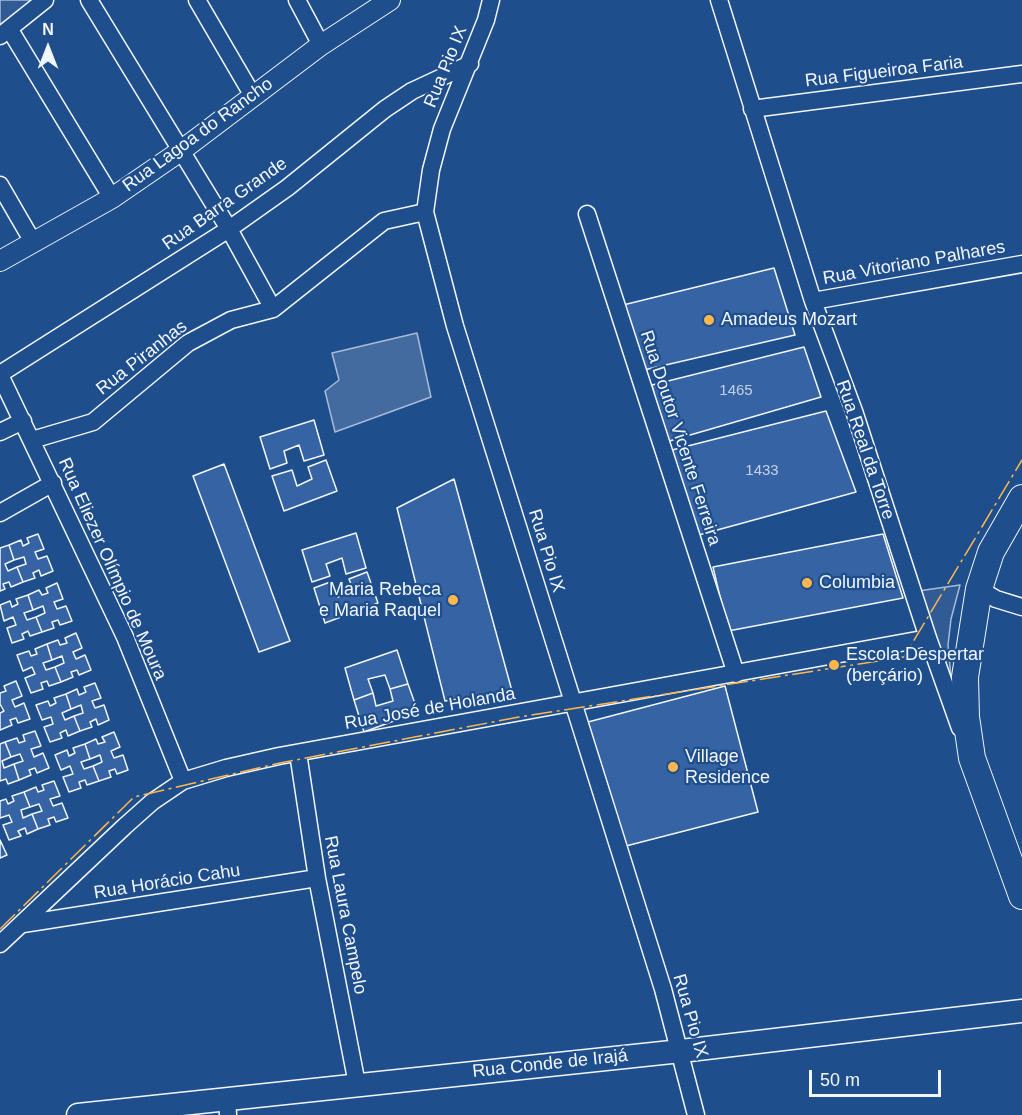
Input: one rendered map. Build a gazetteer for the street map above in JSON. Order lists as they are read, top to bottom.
{
  "streets": {
    "main road": ["Rua Real da Torre", "Rua Conde de Irajá"],
    "street": [
      "Rua Pio IX",
      "Rua Figueiroa Faria",
      "Rua Lagoa do Rancho",
      "Rua Barra Grande",
      "Rua Vitoriano Palhares",
      "Rua Piranhas",
      "Rua Doutor Vicente Ferreira",
      "Rua Eliezer Olímpio de Moura",
      "Rua José de Holanda",
      "Rua Horácio Cahu",
      "Rua Laura Campelo"
    ]
  },
  "crossings": [
    ["Rua Pio IX", "Rua Barra Grande"],
    ["Rua Pio IX", "Rua Piranhas"],
    ["Rua Pio IX", "Rua José de Holanda"],
    ["Rua Pio IX", "Rua Conde de Irajá"],
    ["Rua Figueiroa Faria", "Rua Real da Torre"],
    ["Rua Barra Grande", "Rua Eliezer Olímpio de Moura"],
    ["Rua Vitoriano Palhares", "Rua Real da Torre"],
    ["Rua Piranhas", "Rua Eliezer Olímpio de Moura"],
    ["Rua Doutor Vicente Ferreira", "Rua José de Holanda"],
    ["Rua Real da Torre", "Rua José de Holanda"],
    ["Rua Eliezer Olímpio de Moura", "Rua José de Holanda"],
    ["Rua José de Holanda", "Rua Horácio Cahu"],
    ["Rua José de Holanda", "Rua Laura Campelo"],
    ["Rua Horácio Cahu", "Rua Laura Campelo"],
    ["Rua Laura Campelo", "Rua Conde de Irajá"]
  ],
  "places": [
    "Amadeus Mozart",
    "Columbia",
    "Maria Rebeca e Maria Raquel",
    "Escola Despertar (berçário)",
    "Village Residence"
  ],
  "house_numbers": ["1465", "1433"],
  "scale_bar": "50 m",
  "north": "top"
}
